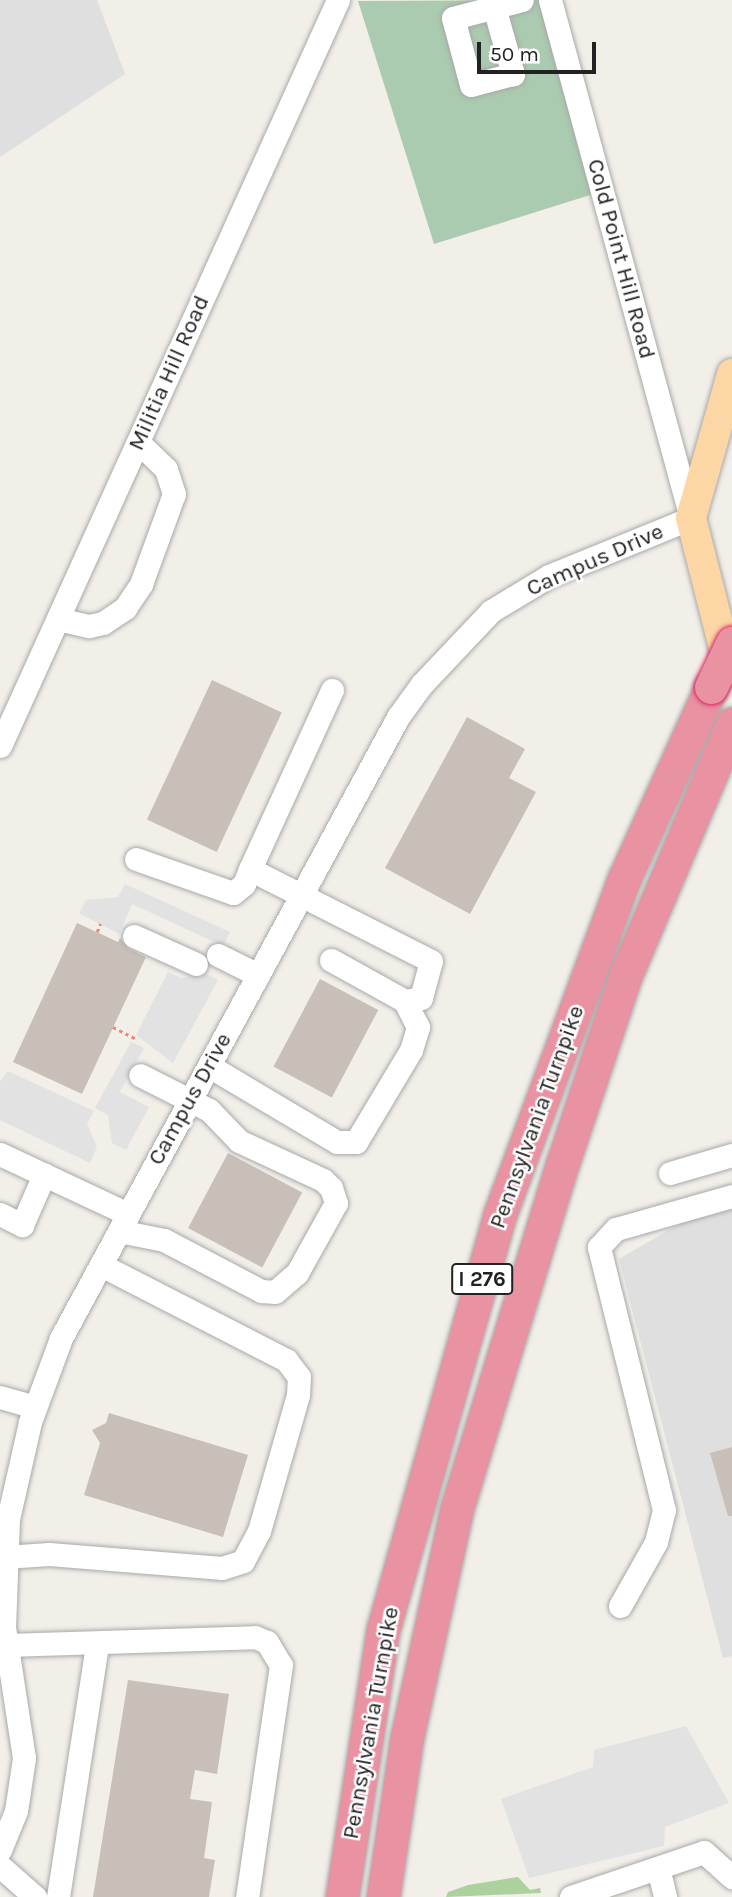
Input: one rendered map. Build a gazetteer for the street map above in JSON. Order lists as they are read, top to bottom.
{
  "streets": {
    "highway": ["Pennsylvania Turnpike", "I 276"],
    "street": ["Cold Point Hill Road", "Militia Hill Road", "Campus Drive"]
  },
  "crossings": [
    ["Cold Point Hill Road", "Campus Drive"]
  ],
  "scale_bar": "50 m"
}
